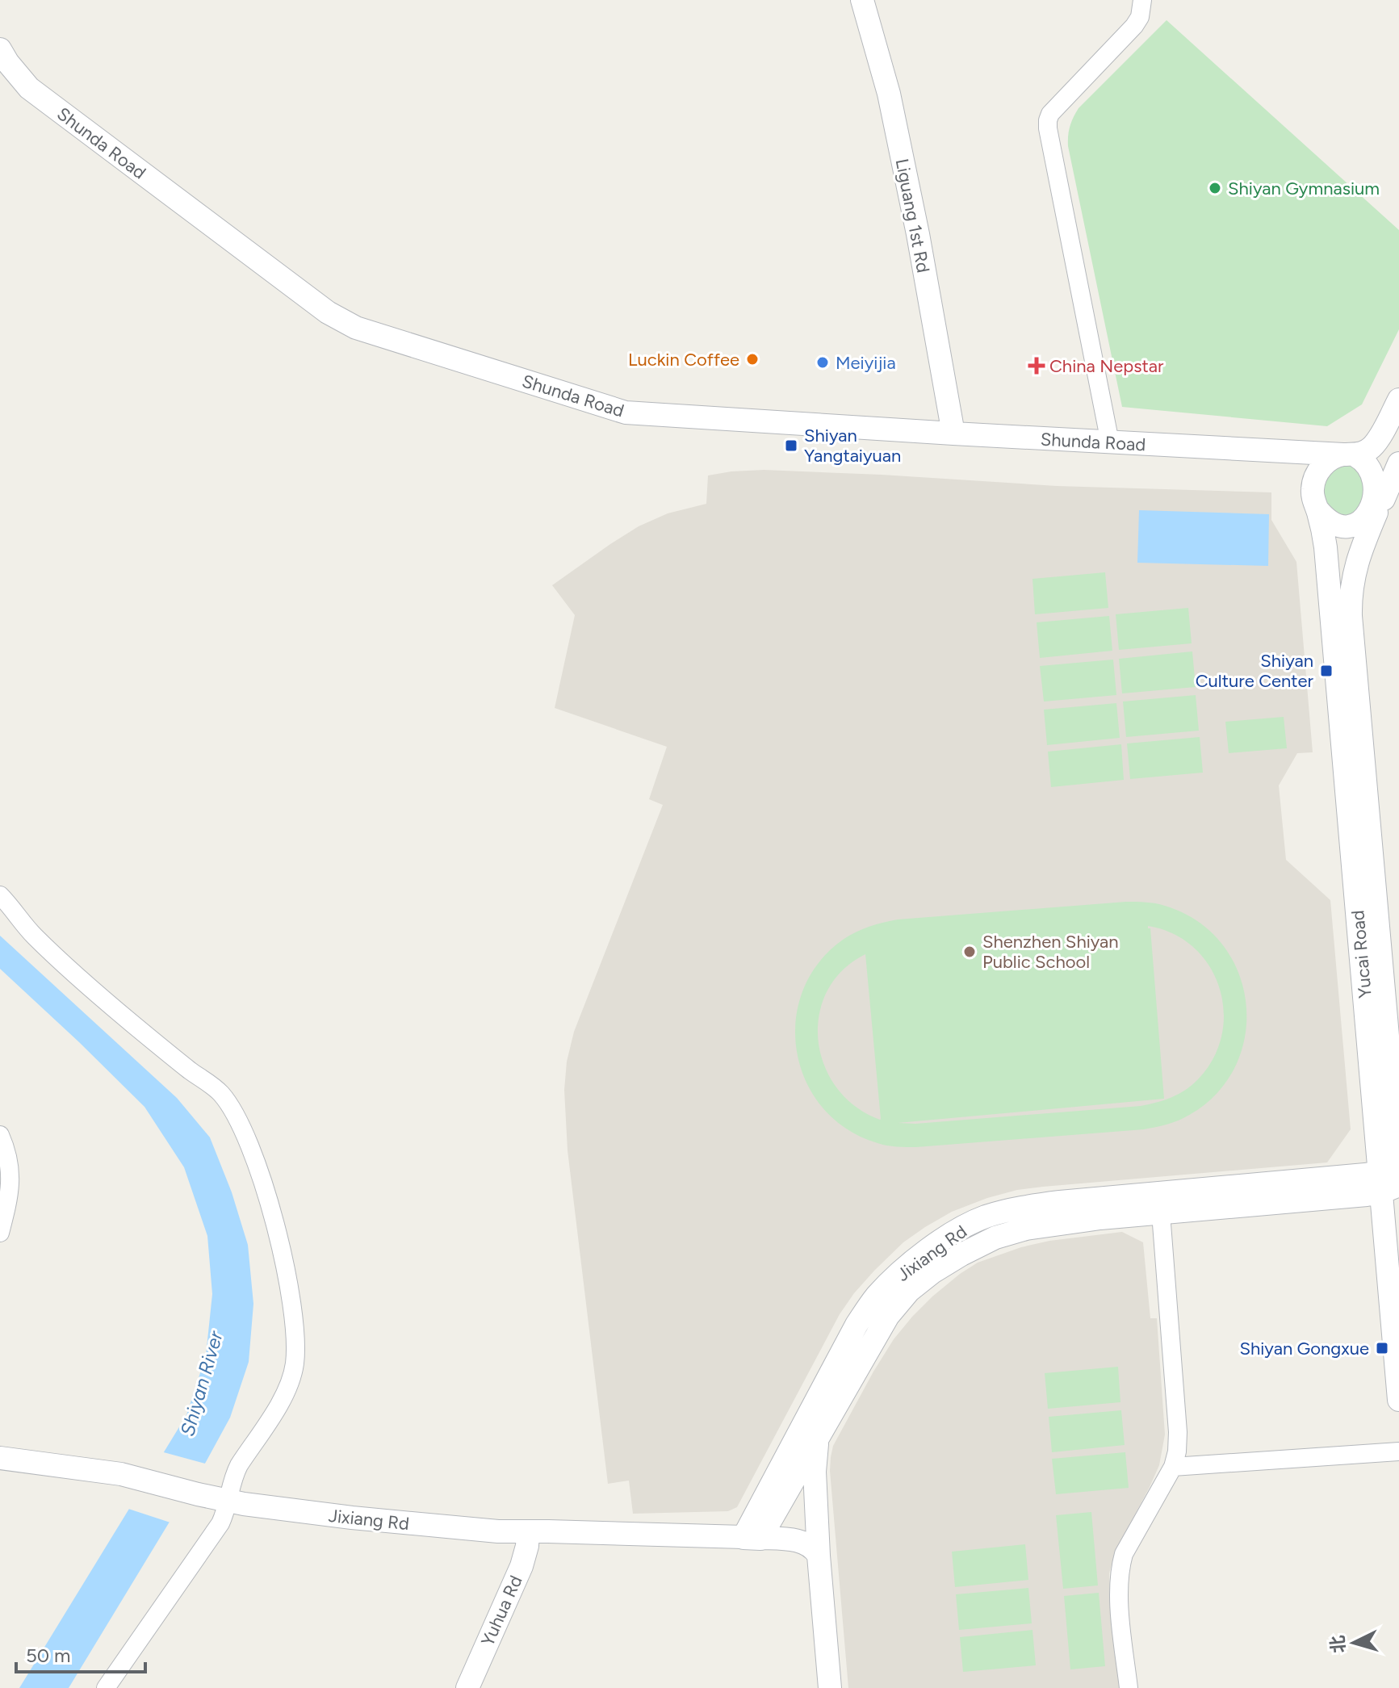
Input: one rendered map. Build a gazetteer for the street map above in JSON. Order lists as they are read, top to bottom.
{
  "streets": {
    "street": [
      "Shunda Road",
      "Liguang 1st Rd",
      "Yucai Road",
      "Jixiang Rd",
      "Yuhua Rd"
    ]
  },
  "crossings": [
    ["Shunda Road", "Liguang 1st Rd"],
    ["Yucai Road", "Jixiang Rd"],
    ["Jixiang Rd", "Yuhua Rd"]
  ],
  "water": ["Shiyan River"],
  "places": {
    "other": [
      "Shiyan Gymnasium",
      "Luckin Coffee",
      "Meiyijia",
      "Shenzhen Shiyan Public School"
    ],
    "health": ["China Nepstar"],
    "transit": ["Shiyan Yangtaiyuan", "Shiyan Culture Center", "Shiyan Gongxue"]
  },
  "scale_bar": "50 m",
  "north": "left"
}
